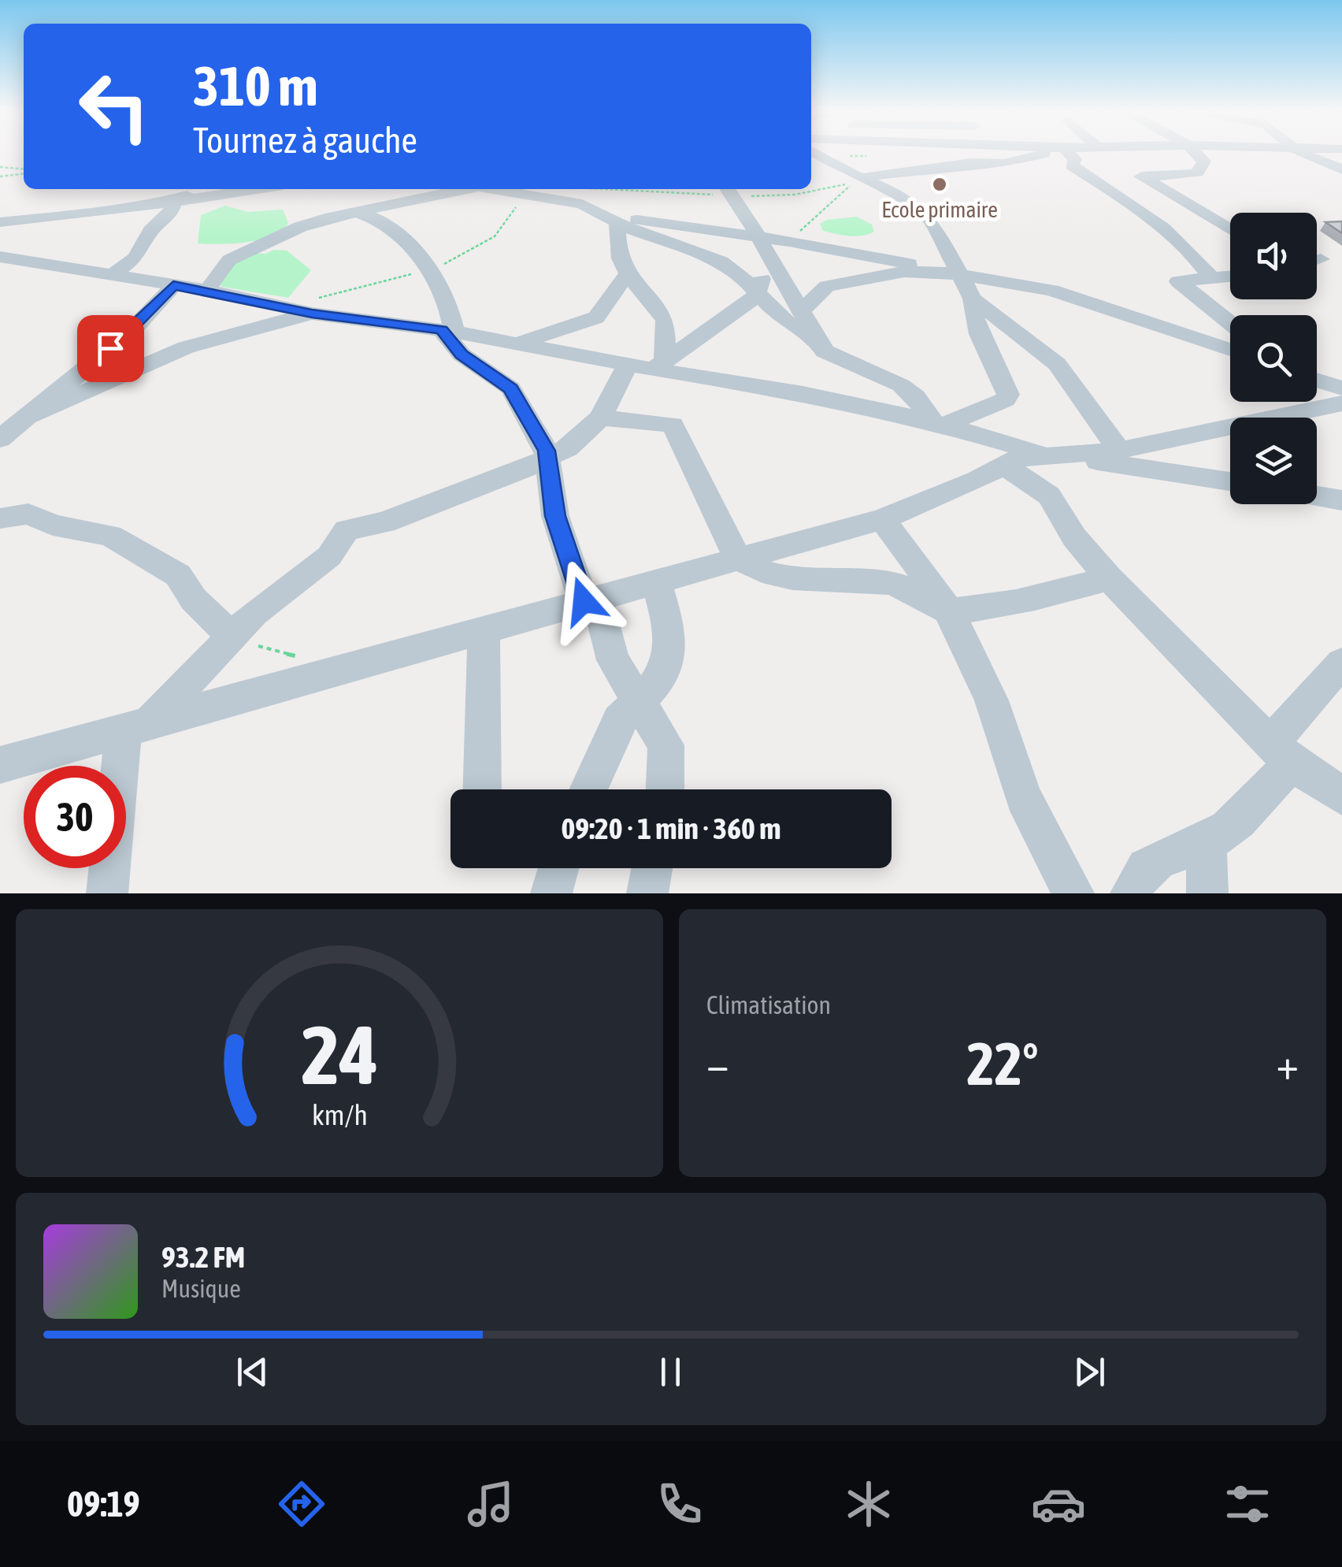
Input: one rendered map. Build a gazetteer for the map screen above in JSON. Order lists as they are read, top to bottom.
{
  "places": ["Ecole primaire"],
  "page": {
    "turn": ["310 m", "Tournez à gauche"],
    "limit": "30",
    "trip": "09:20 · 1 min · 360 m",
    "tile": "Climatisation",
    "heat": ["−", "22°", "+"],
    "song": ["93.2 FM", "Musique"],
    "tabs": "09:19",
    "gauge": ["24", "km/h"]
  }
}
